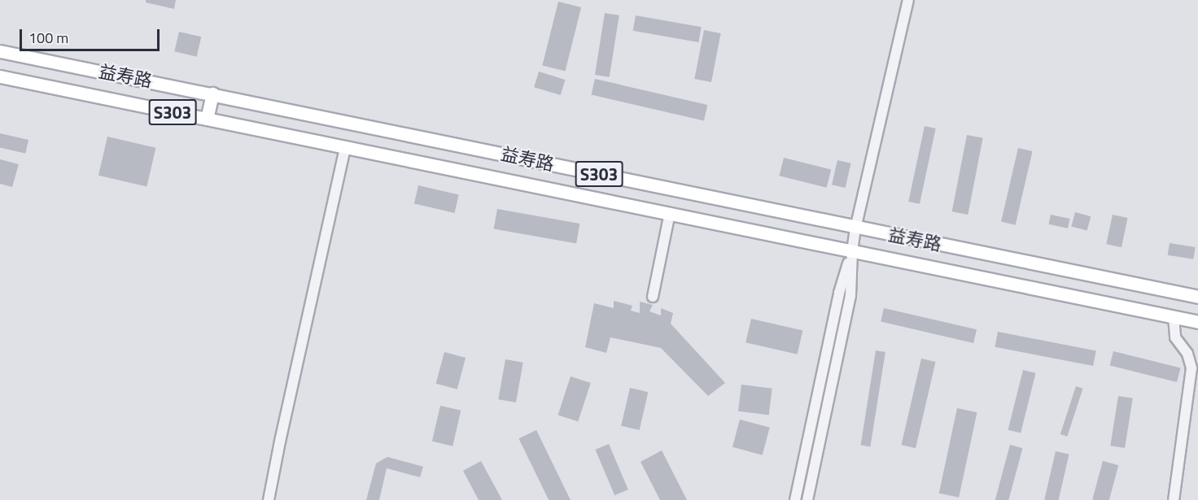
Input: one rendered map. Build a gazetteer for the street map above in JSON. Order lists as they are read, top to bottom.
{
  "streets": {
    "main road": ["益寿路", "S303"]
  },
  "scale_bar": "100 m"
}
